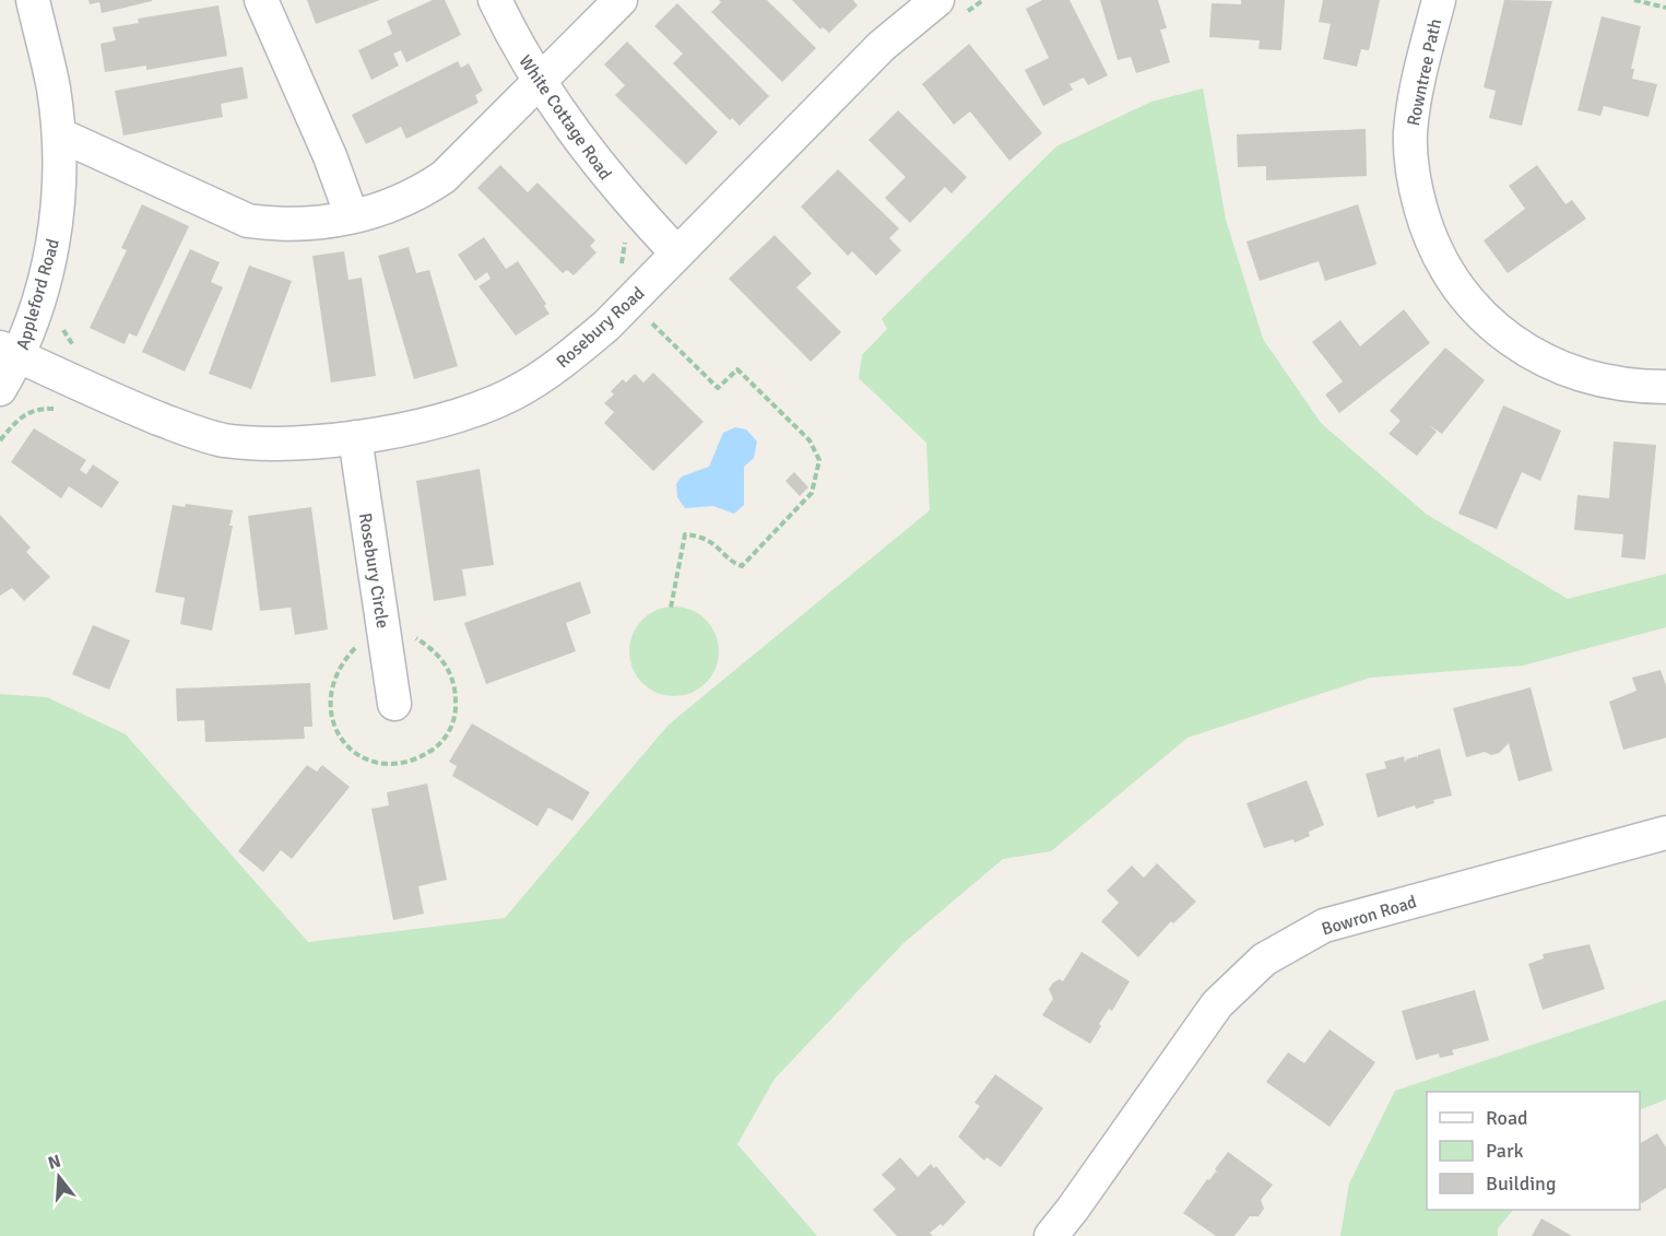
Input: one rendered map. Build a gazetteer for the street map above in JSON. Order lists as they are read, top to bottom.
{
  "streets": {
    "street": [
      "Rowntree Path",
      "White Cottage Road",
      "Appleford Road",
      "Rosebury Road",
      "Rosebury Circle",
      "Bowron Road"
    ]
  },
  "crossings": [
    ["White Cottage Road", "Rosebury Road"],
    ["Appleford Road", "Rosebury Road"],
    ["Rosebury Road", "Rosebury Circle"]
  ],
  "legend": ["Road", "Park", "Building"],
  "north": "top"
}
